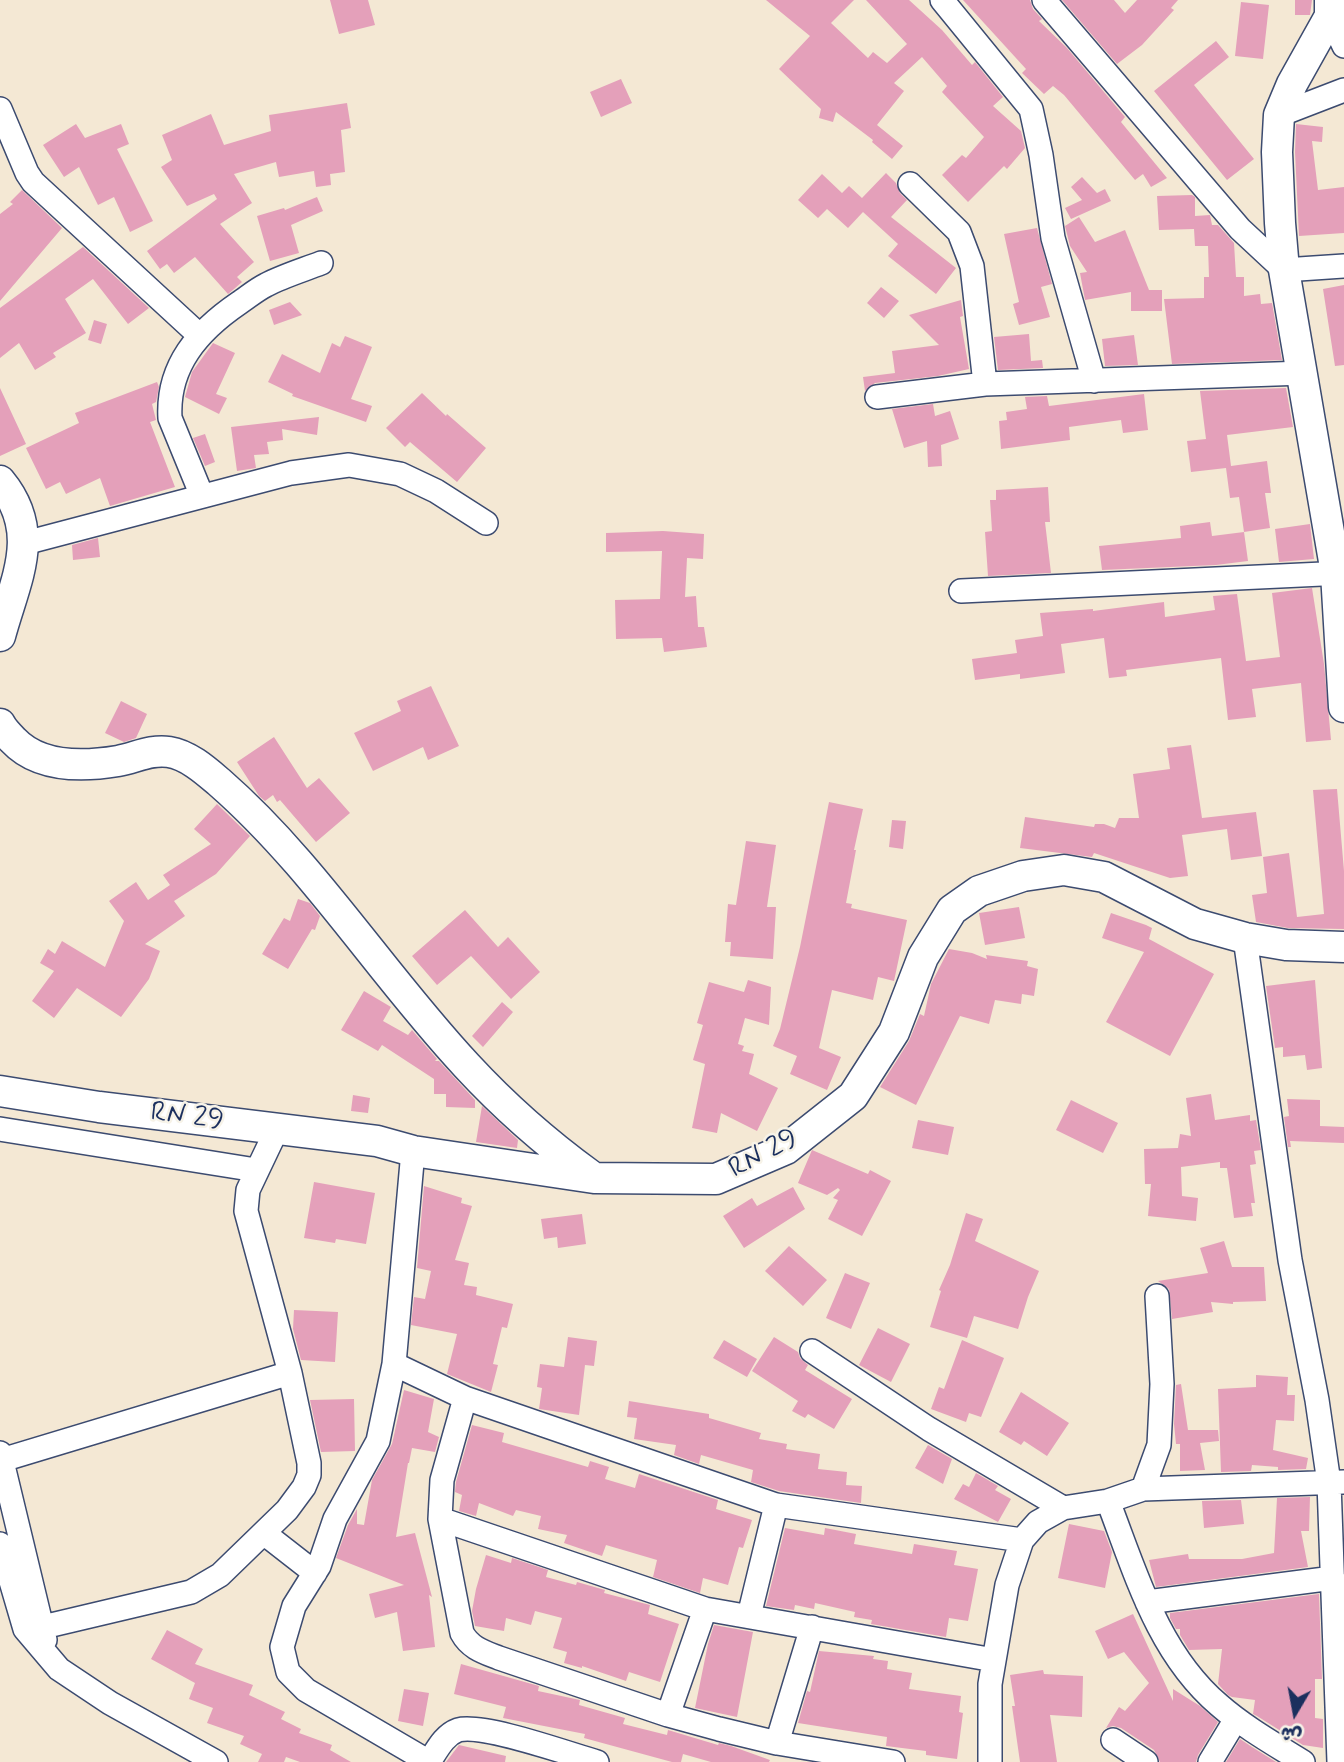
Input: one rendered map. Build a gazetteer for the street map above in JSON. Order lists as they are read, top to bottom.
{
  "streets": {
    "main road": ["RN 29"]
  },
  "north": "bottom"
}
